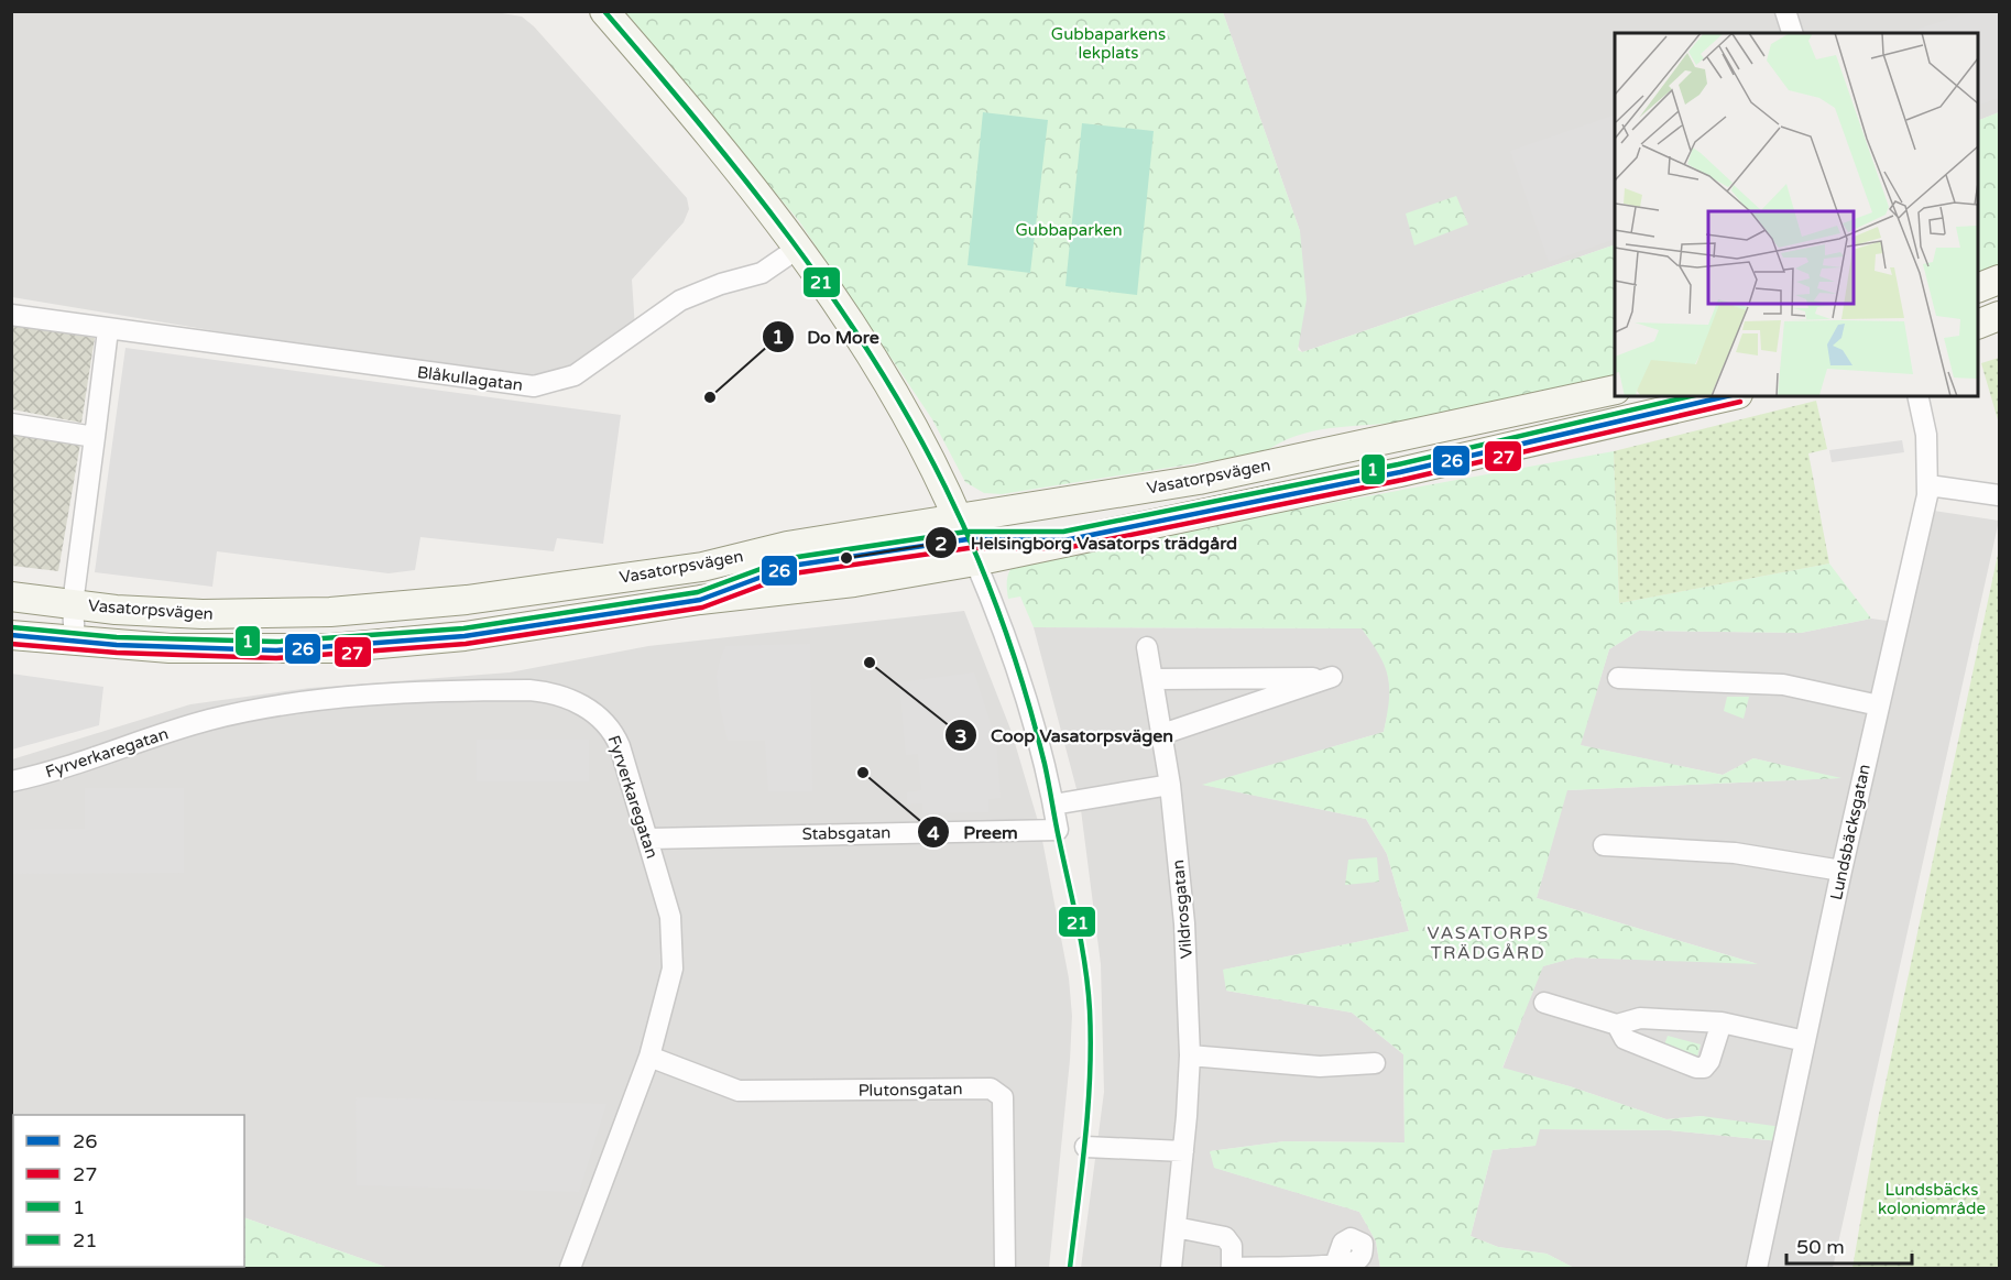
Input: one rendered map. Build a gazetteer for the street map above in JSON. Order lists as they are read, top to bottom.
{
  "streets": {
    "main road": ["Vasatorpsvägen"],
    "street": [
      "Blåkullagatan",
      "Fyrverkaregatan",
      "Lundsbäcksgatan",
      "Stabsgatan",
      "Vildrosgatan",
      "Plutonsgatan"
    ]
  },
  "crossings": [
    ["Fyrverkaregatan", "Stabsgatan"],
    ["Fyrverkaregatan", "Plutonsgatan"]
  ],
  "districts": ["VASATORPS TRÄDGÅRD"],
  "parks": ["Gubbaparkens lekplats", "Gubbaparken", "Lundsbäcks koloniområde"],
  "places": [
    "Do More",
    "Helsingborg Vasatorps trädgård",
    "Coop Vasatorpsvägen",
    "Preem"
  ],
  "lines": [
    "transit line 21",
    "transit line 26",
    "transit line 1",
    "transit line 27"
  ],
  "legend": [
    "26",
    "27",
    "1",
    "21"
  ],
  "scale_bar": "50 m"
}
